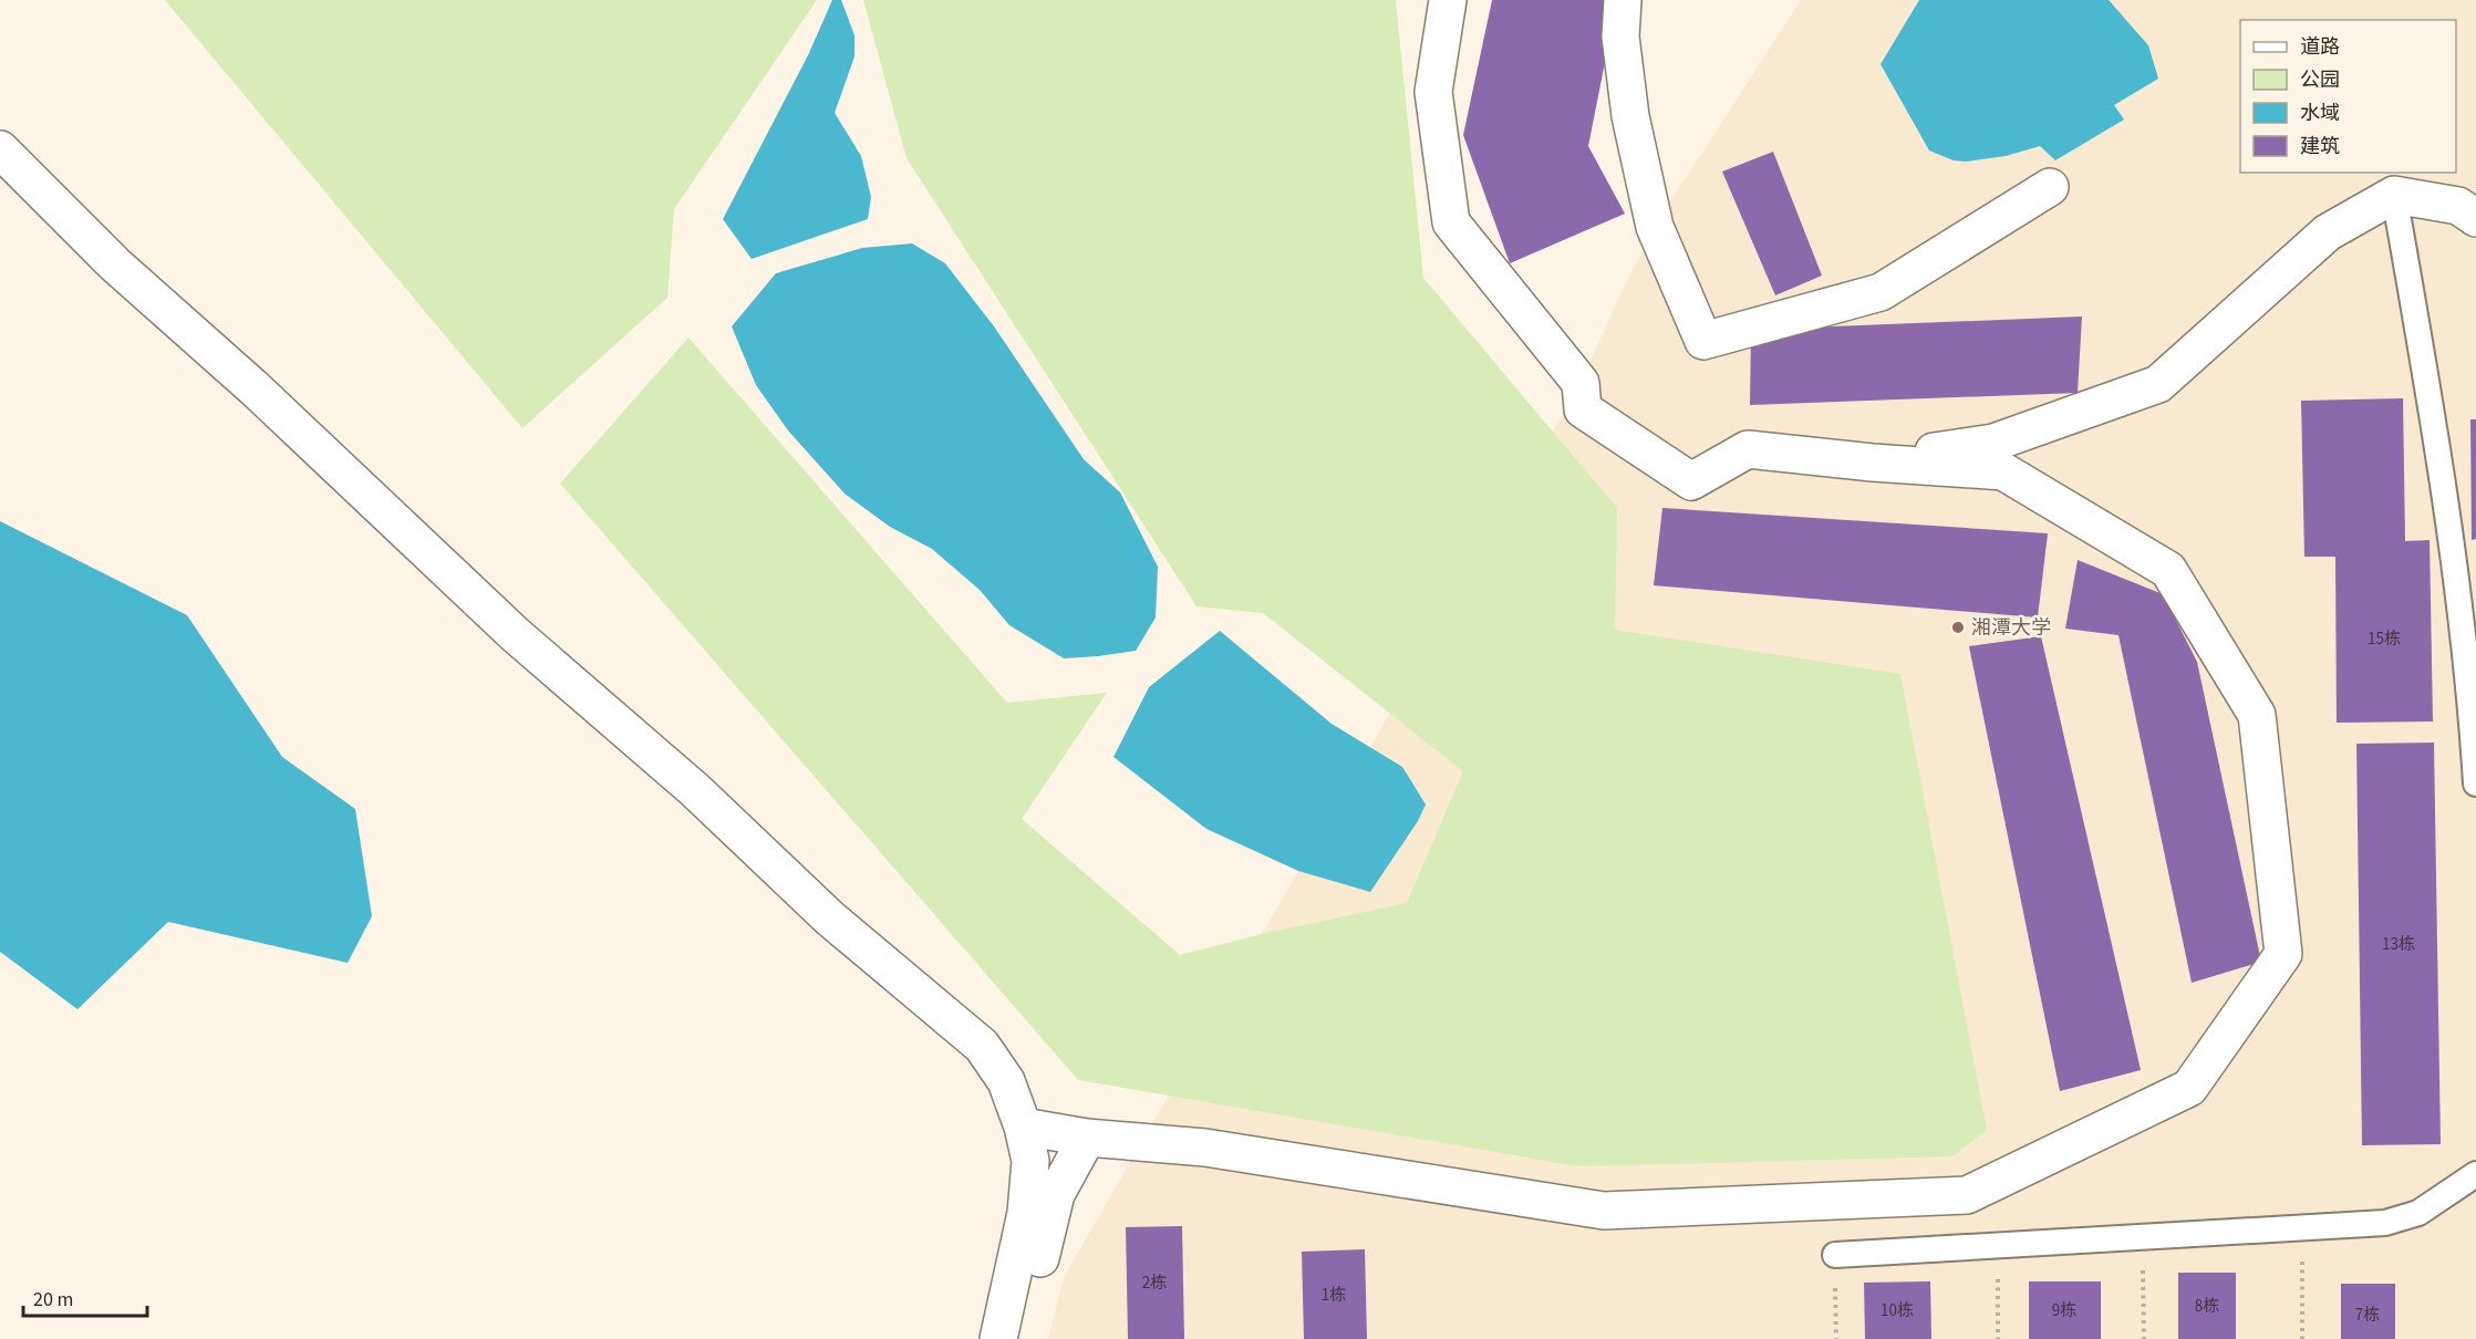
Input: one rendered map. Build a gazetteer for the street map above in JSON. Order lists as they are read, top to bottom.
{
  "places": ["湘潭大学"],
  "house_numbers": [
    "15栋",
    "13栋",
    "2栋",
    "1栋",
    "8栋",
    "10栋",
    "9栋",
    "7栋"
  ],
  "legend": [
    "道路",
    "公园",
    "水域",
    "建筑"
  ],
  "scale_bar": "20 m"
}
